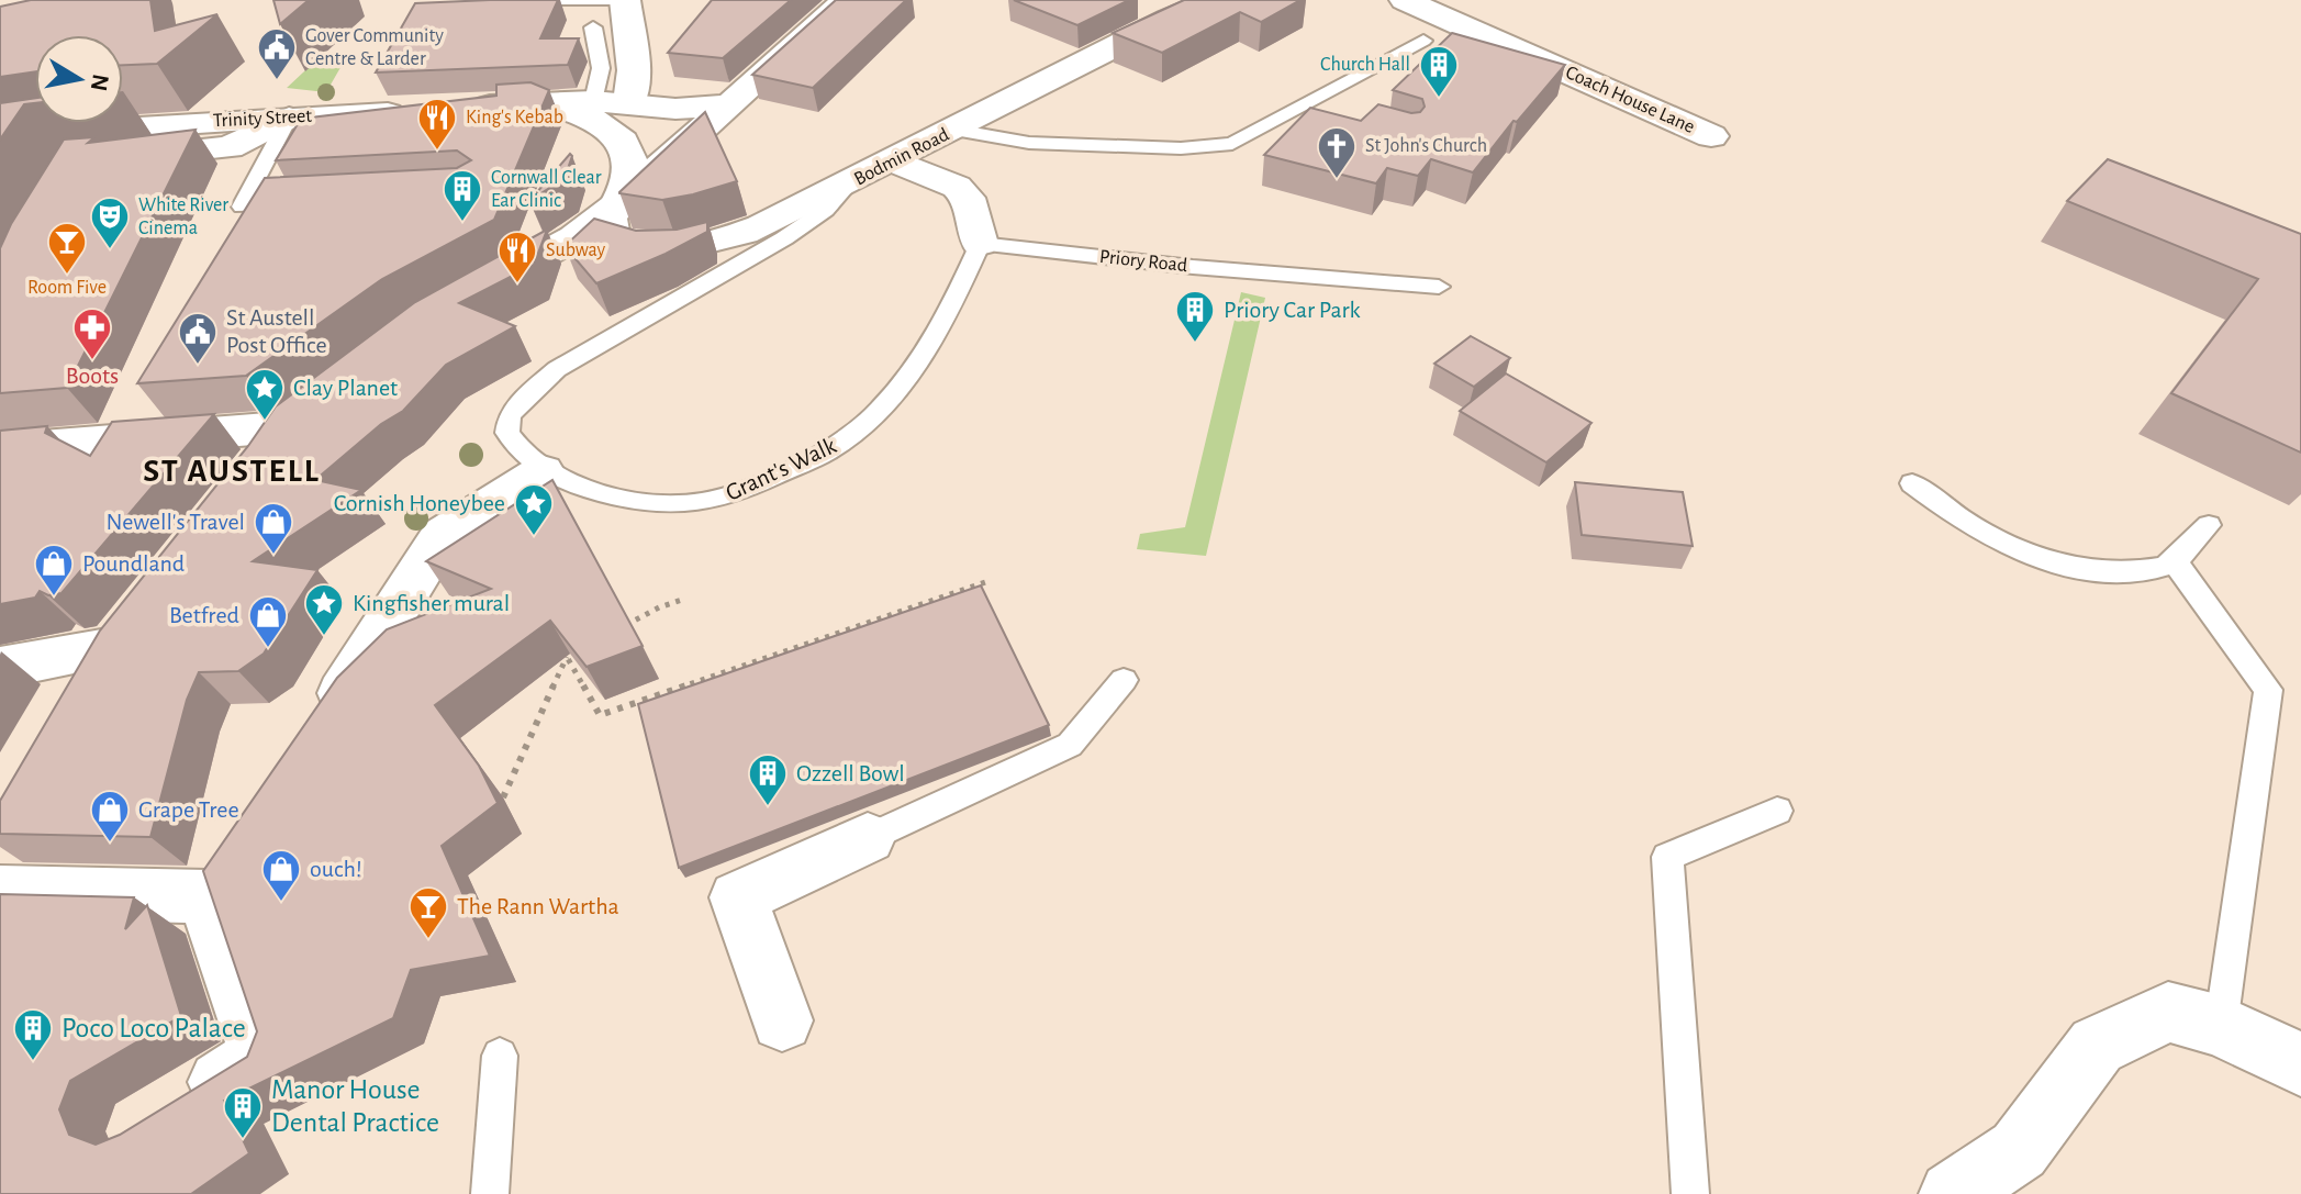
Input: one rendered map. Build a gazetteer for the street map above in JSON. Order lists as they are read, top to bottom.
{
  "streets": {
    "street": ["Coach House Lane", "Trinity Street", "Bodmin Road"],
    "lane": ["Priory Road", "Grant's Walk"]
  },
  "crossings": [
    ["Bodmin Road", "Grant's Walk"],
    ["Priory Road", "Grant's Walk"]
  ],
  "districts": ["ST AUSTELL"],
  "places": {
    "public building": ["Gover Community Centre & Larder", "St Austell Post Office"],
    "building": [
      "Church Hall",
      "Cornwall Clear Ear Clinic",
      "Priory Car Park",
      "Ozzell Bowl",
      "Poco Loco Palace",
      "Manor House Dental Practice"
    ],
    "restaurant": ["King's Kebab", "Subway"],
    "church": ["St John's Church"],
    "theatre": ["White River Cinema"],
    "bar": ["Room Five", "The Rann Wartha"],
    "pharmacy": ["Boots"],
    "place": ["Clay Planet", "Cornish Honeybee", "Kingfisher mural"],
    "shop": [
      "Newell's Travel",
      "Poundland",
      "Betfred",
      "Grape Tree",
      "ouch!"
    ]
  },
  "north": "right"
}
